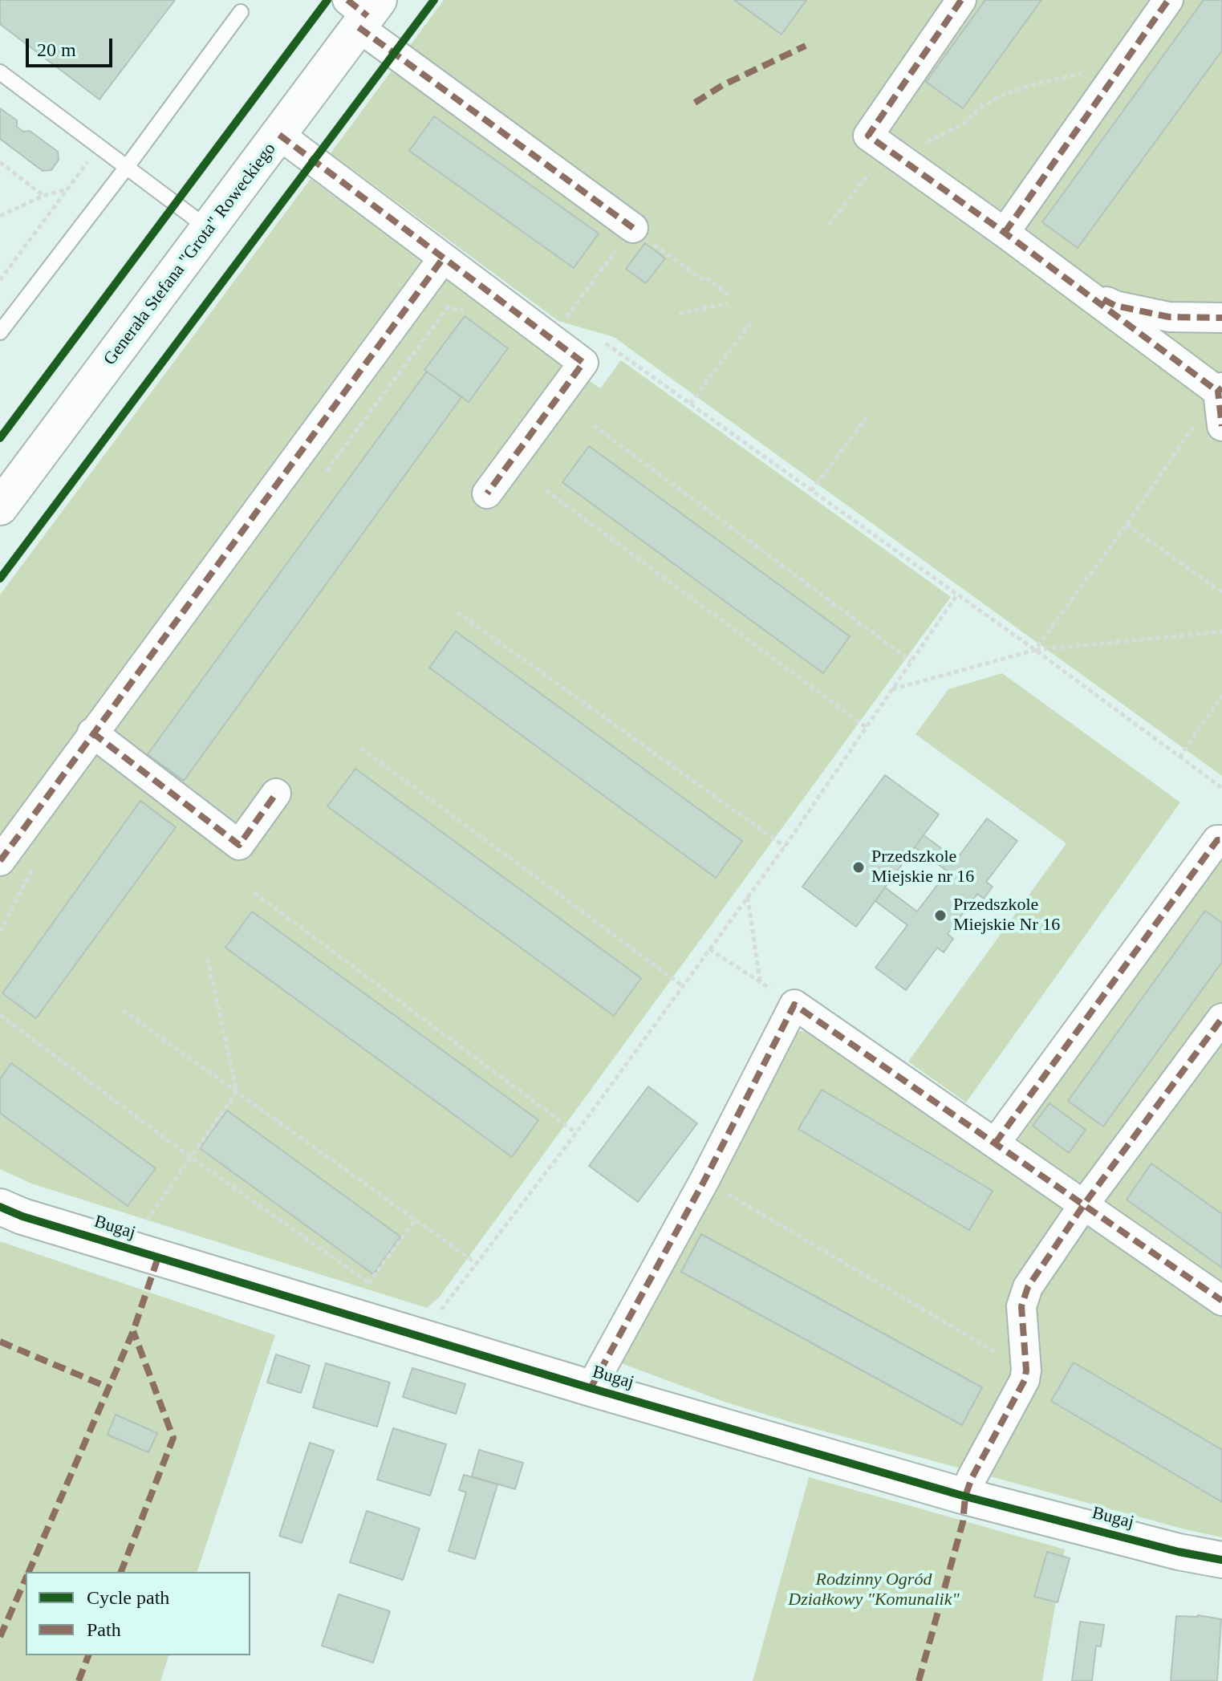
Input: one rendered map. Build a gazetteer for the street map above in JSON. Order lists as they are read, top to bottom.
{
  "streets": {
    "street": ["Generała Stefana \"Grota\" Roweckiego", "Bugaj"]
  },
  "parks": ["Rodzinny Ogród Działkowy \"Komunalik\""],
  "places": ["Przedszkole Miejskie nr 16", "Przedszkole Miejskie Nr 16"],
  "legend": ["Cycle path", "Path"],
  "scale_bar": "20 m"
}
